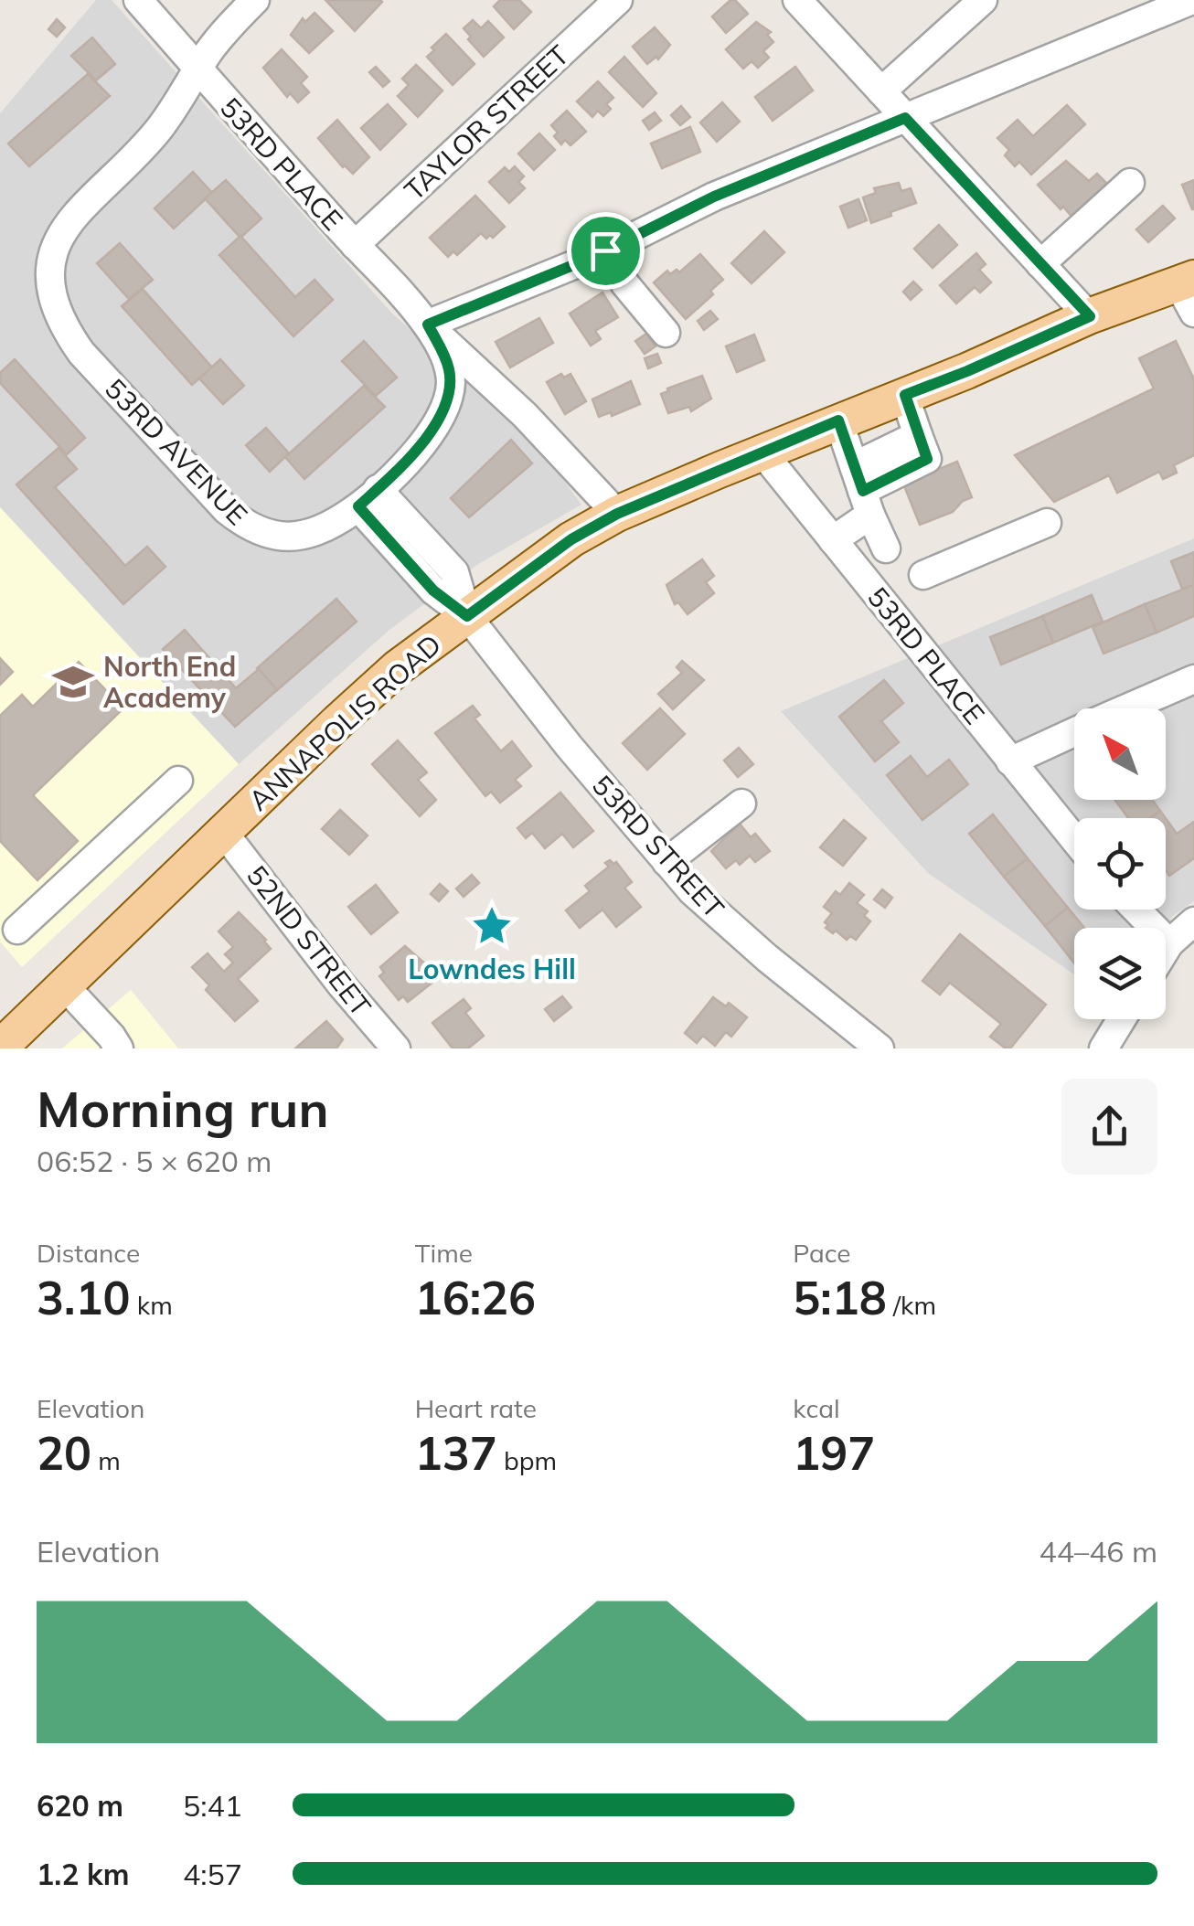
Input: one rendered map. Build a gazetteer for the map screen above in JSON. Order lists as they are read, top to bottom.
{
  "streets": {
    "main road": ["ANNAPOLIS ROAD"],
    "street": [
      "TAYLOR STREET",
      "53RD PLACE",
      "53RD AVENUE",
      "53RD STREET",
      "52ND STREET"
    ]
  },
  "crossings": [
    ["TAYLOR STREET", "53RD PLACE"],
    ["53RD PLACE", "53RD AVENUE"],
    ["53RD PLACE", "ANNAPOLIS ROAD"],
    ["ANNAPOLIS ROAD", "53RD STREET"],
    ["ANNAPOLIS ROAD", "52ND STREET"]
  ],
  "places": {
    "school or university": ["North End Academy"],
    "place": ["Lowndes Hill"]
  },
  "north": "top left",
  "page": {
    "heading": ["Morning run", "06:52 · 5 × 620 m"],
    "stats": [
      ["Distance", "3.10 km"],
      ["Time", "16:26"],
      ["Pace", "5:18 /km"],
      ["Elevation", "20 m"],
      ["Heart rate", "137 bpm"],
      ["kcal", "197"]
    ],
    "chart": ["Elevation", "44–46 m"],
    "list": [
      {
        "name": "620 m",
        "note": "5:41"
      },
      {
        "name": "1.2 km",
        "note": "4:57"
      }
    ]
  }
}
